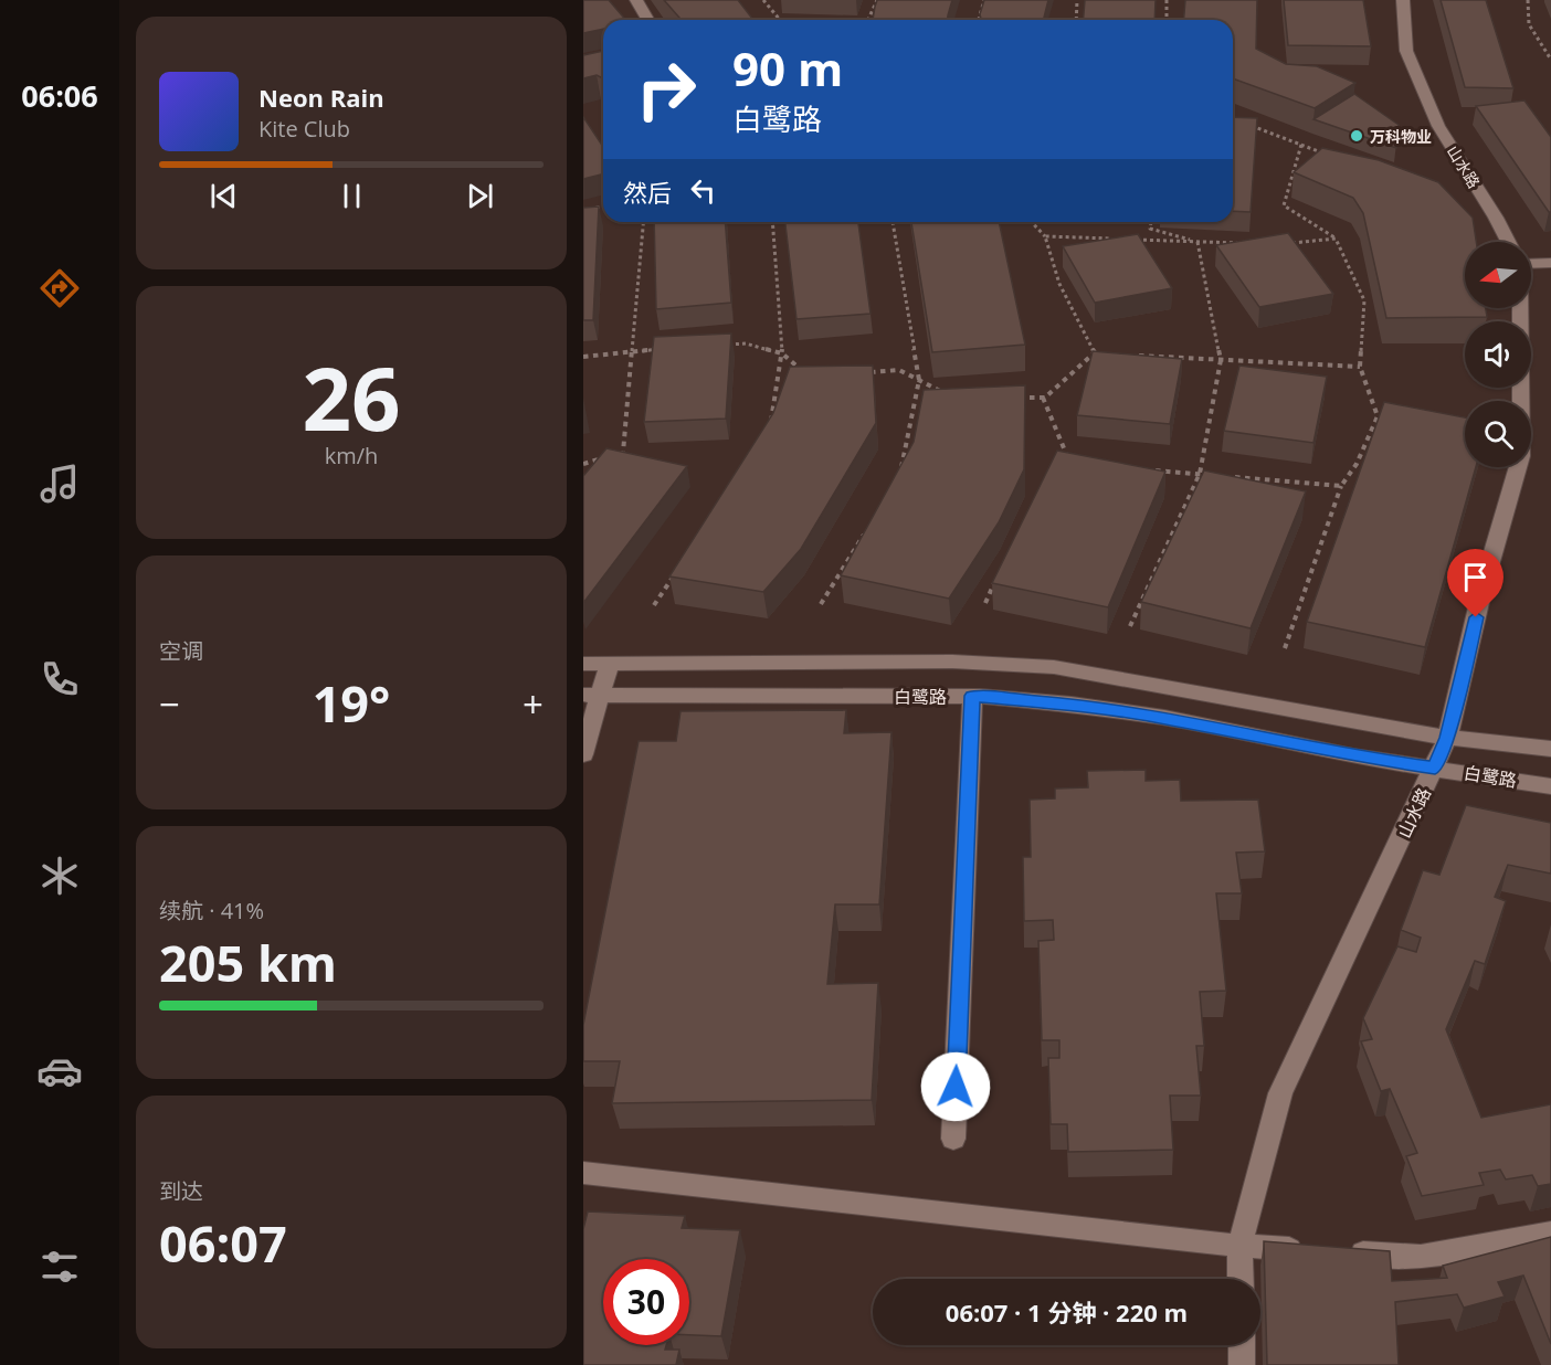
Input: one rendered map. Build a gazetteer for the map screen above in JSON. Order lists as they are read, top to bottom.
{
  "streets": {
    "street": ["山水路", "白鹭路"]
  },
  "crossings": [
    ["山水路", "白鹭路"]
  ],
  "places": ["万科物业"],
  "north": "left",
  "page": {
    "tabs": "06:06",
    "turn": ["90 m", "白鹭路"],
    "song": ["Neon Rain", "Kite Club"],
    "then": "然后",
    "tile": [
      ["26", "km/h"],
      "空调",
      ["续航 · 41%", "205 km"],
      ["到达", "06:07"]
    ],
    "heat": ["−", "19°", "+"],
    "limit": "30",
    "trip": "06:07 · 1 分钟 · 220 m"
  }
}
